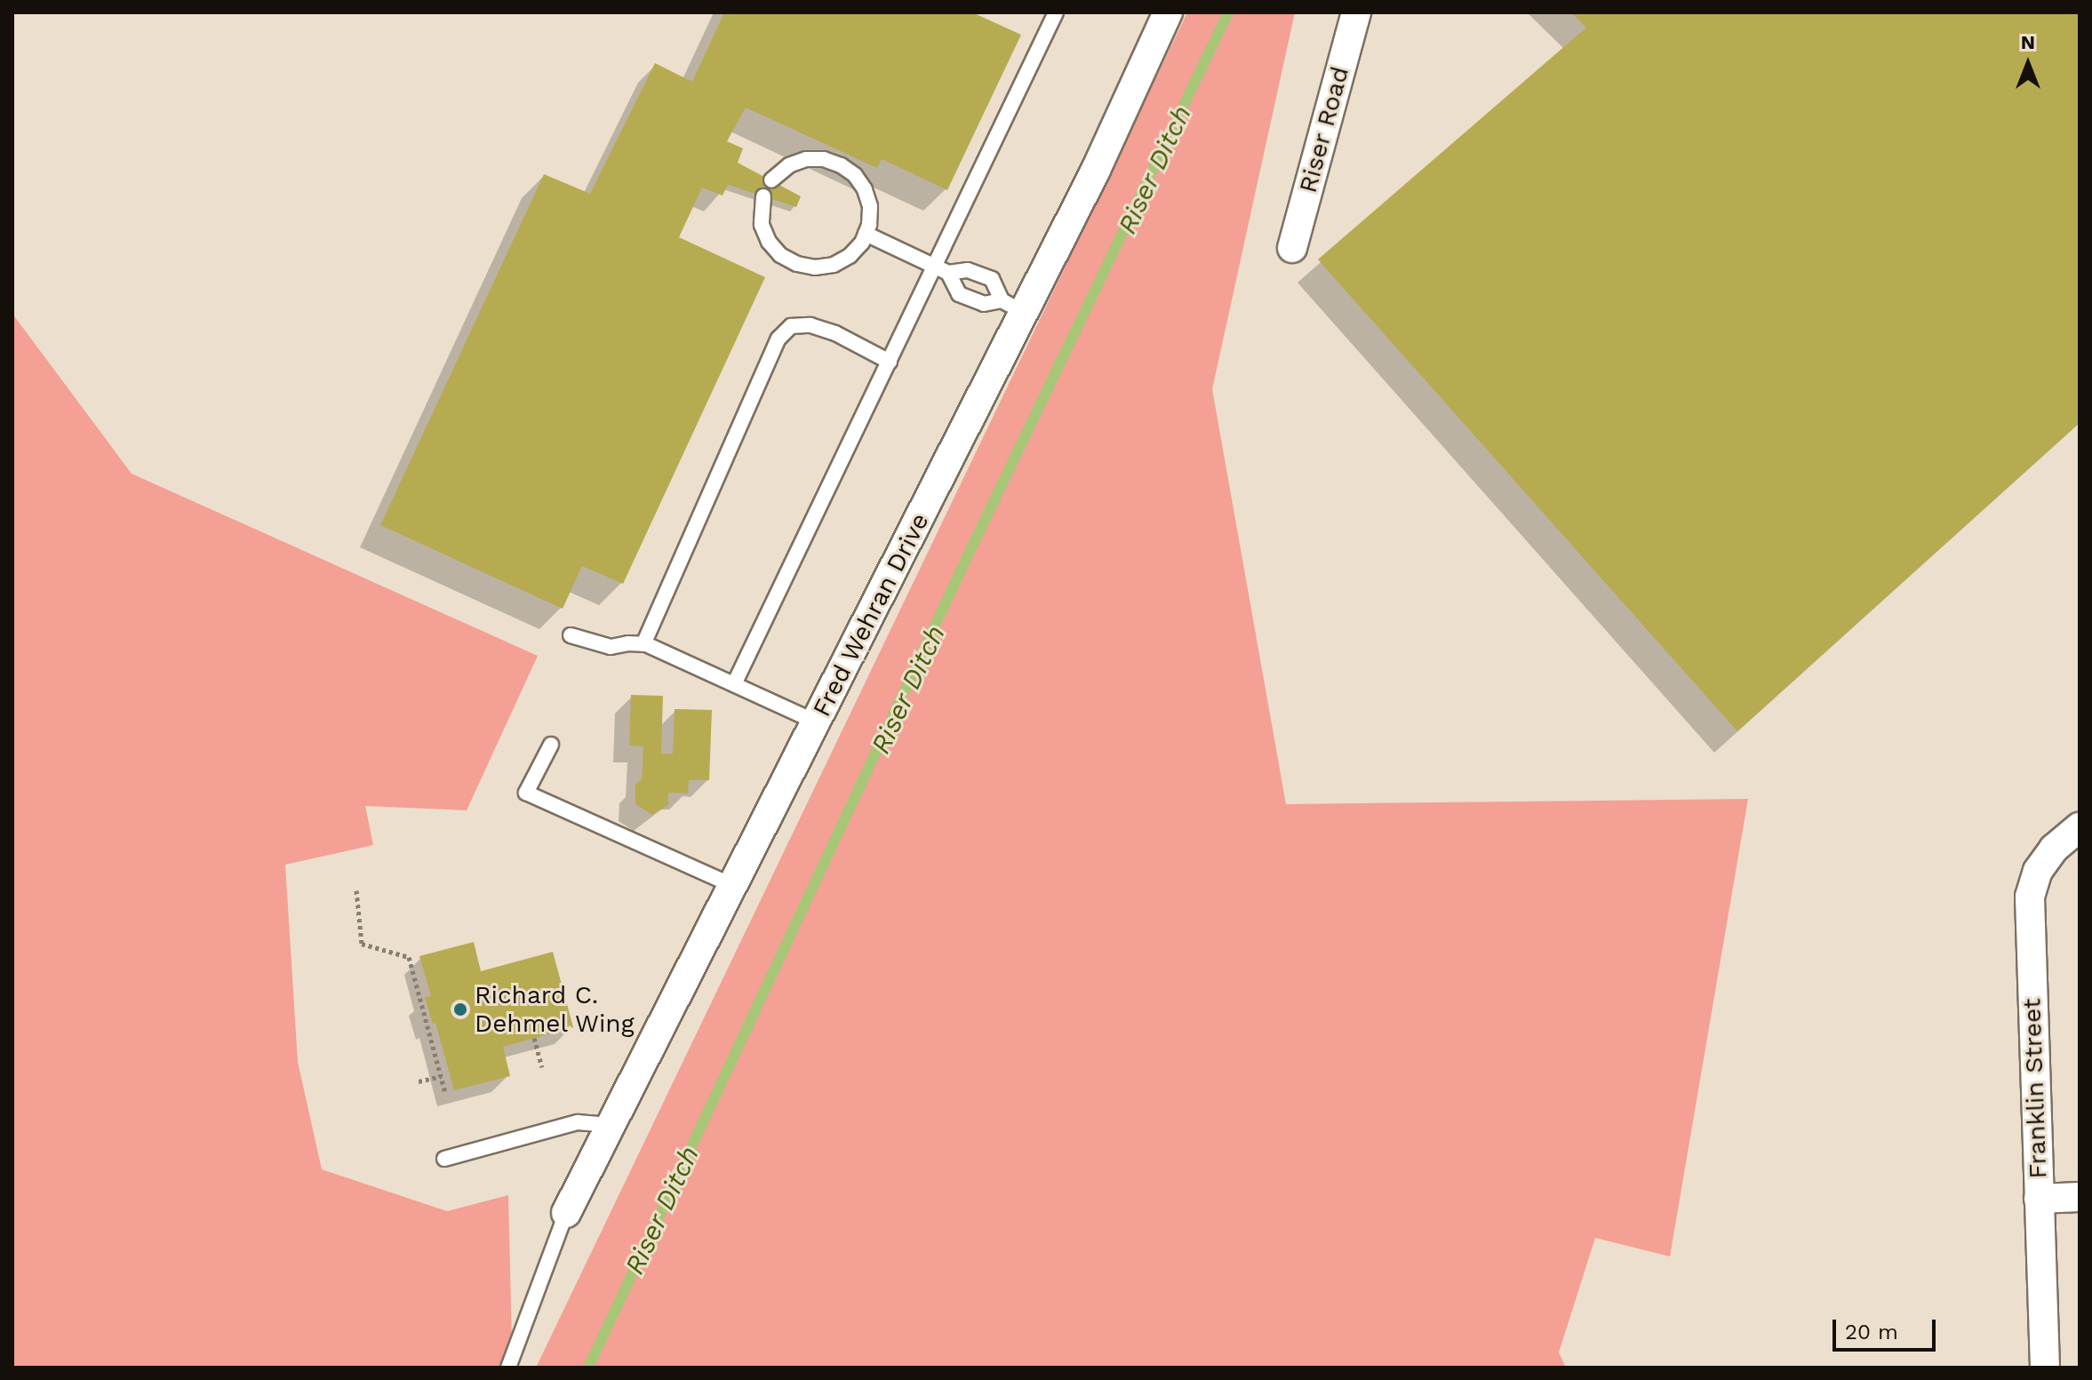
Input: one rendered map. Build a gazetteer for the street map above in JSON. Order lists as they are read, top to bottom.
{
  "streets": {
    "street": ["Riser Road", "Fred Wehran Drive", "Franklin Street"]
  },
  "water": ["Riser Ditch"],
  "places": ["Richard C. Dehmel Wing"],
  "scale_bar": "20 m",
  "north": "top"
}
